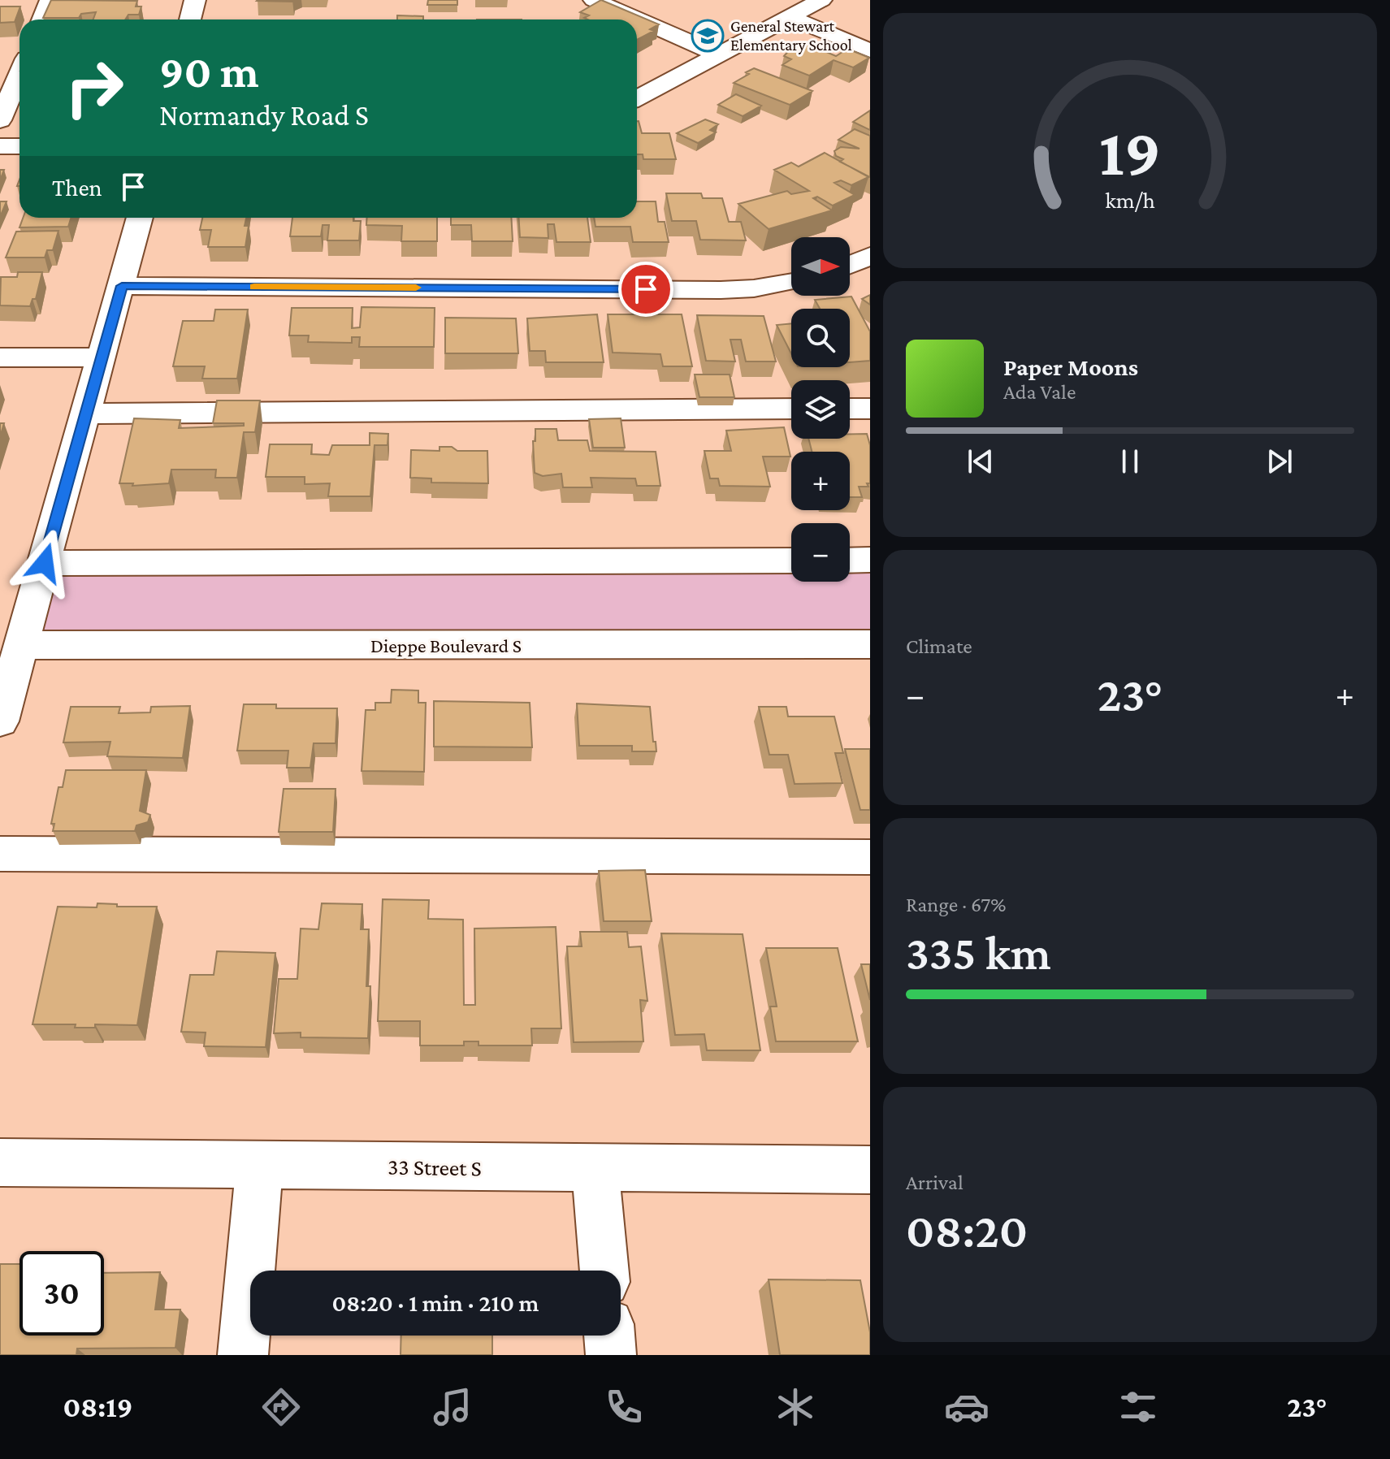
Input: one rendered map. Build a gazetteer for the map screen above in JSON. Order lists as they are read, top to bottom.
{
  "streets": {
    "street": ["Dieppe Boulevard S", "33 Street S"]
  },
  "places": {
    "school or university": ["General Stewart Elementary School"]
  },
  "north": "right",
  "page": {
    "turn": ["90 m", "Normandy Road S"],
    "then": "Then",
    "map_buttons": ["+", "−"],
    "song": ["Paper Moons", "Ada Vale"],
    "tile": [
      "Climate",
      ["Range · 67%", "335 km"],
      ["Arrival", "08:20"]
    ],
    "heat": ["−", "23°", "+"],
    "limit": "30",
    "trip": "08:20 · 1 min · 210 m",
    "tabs": ["08:19", "23°"],
    "gauge": ["19", "km/h"]
  }
}
